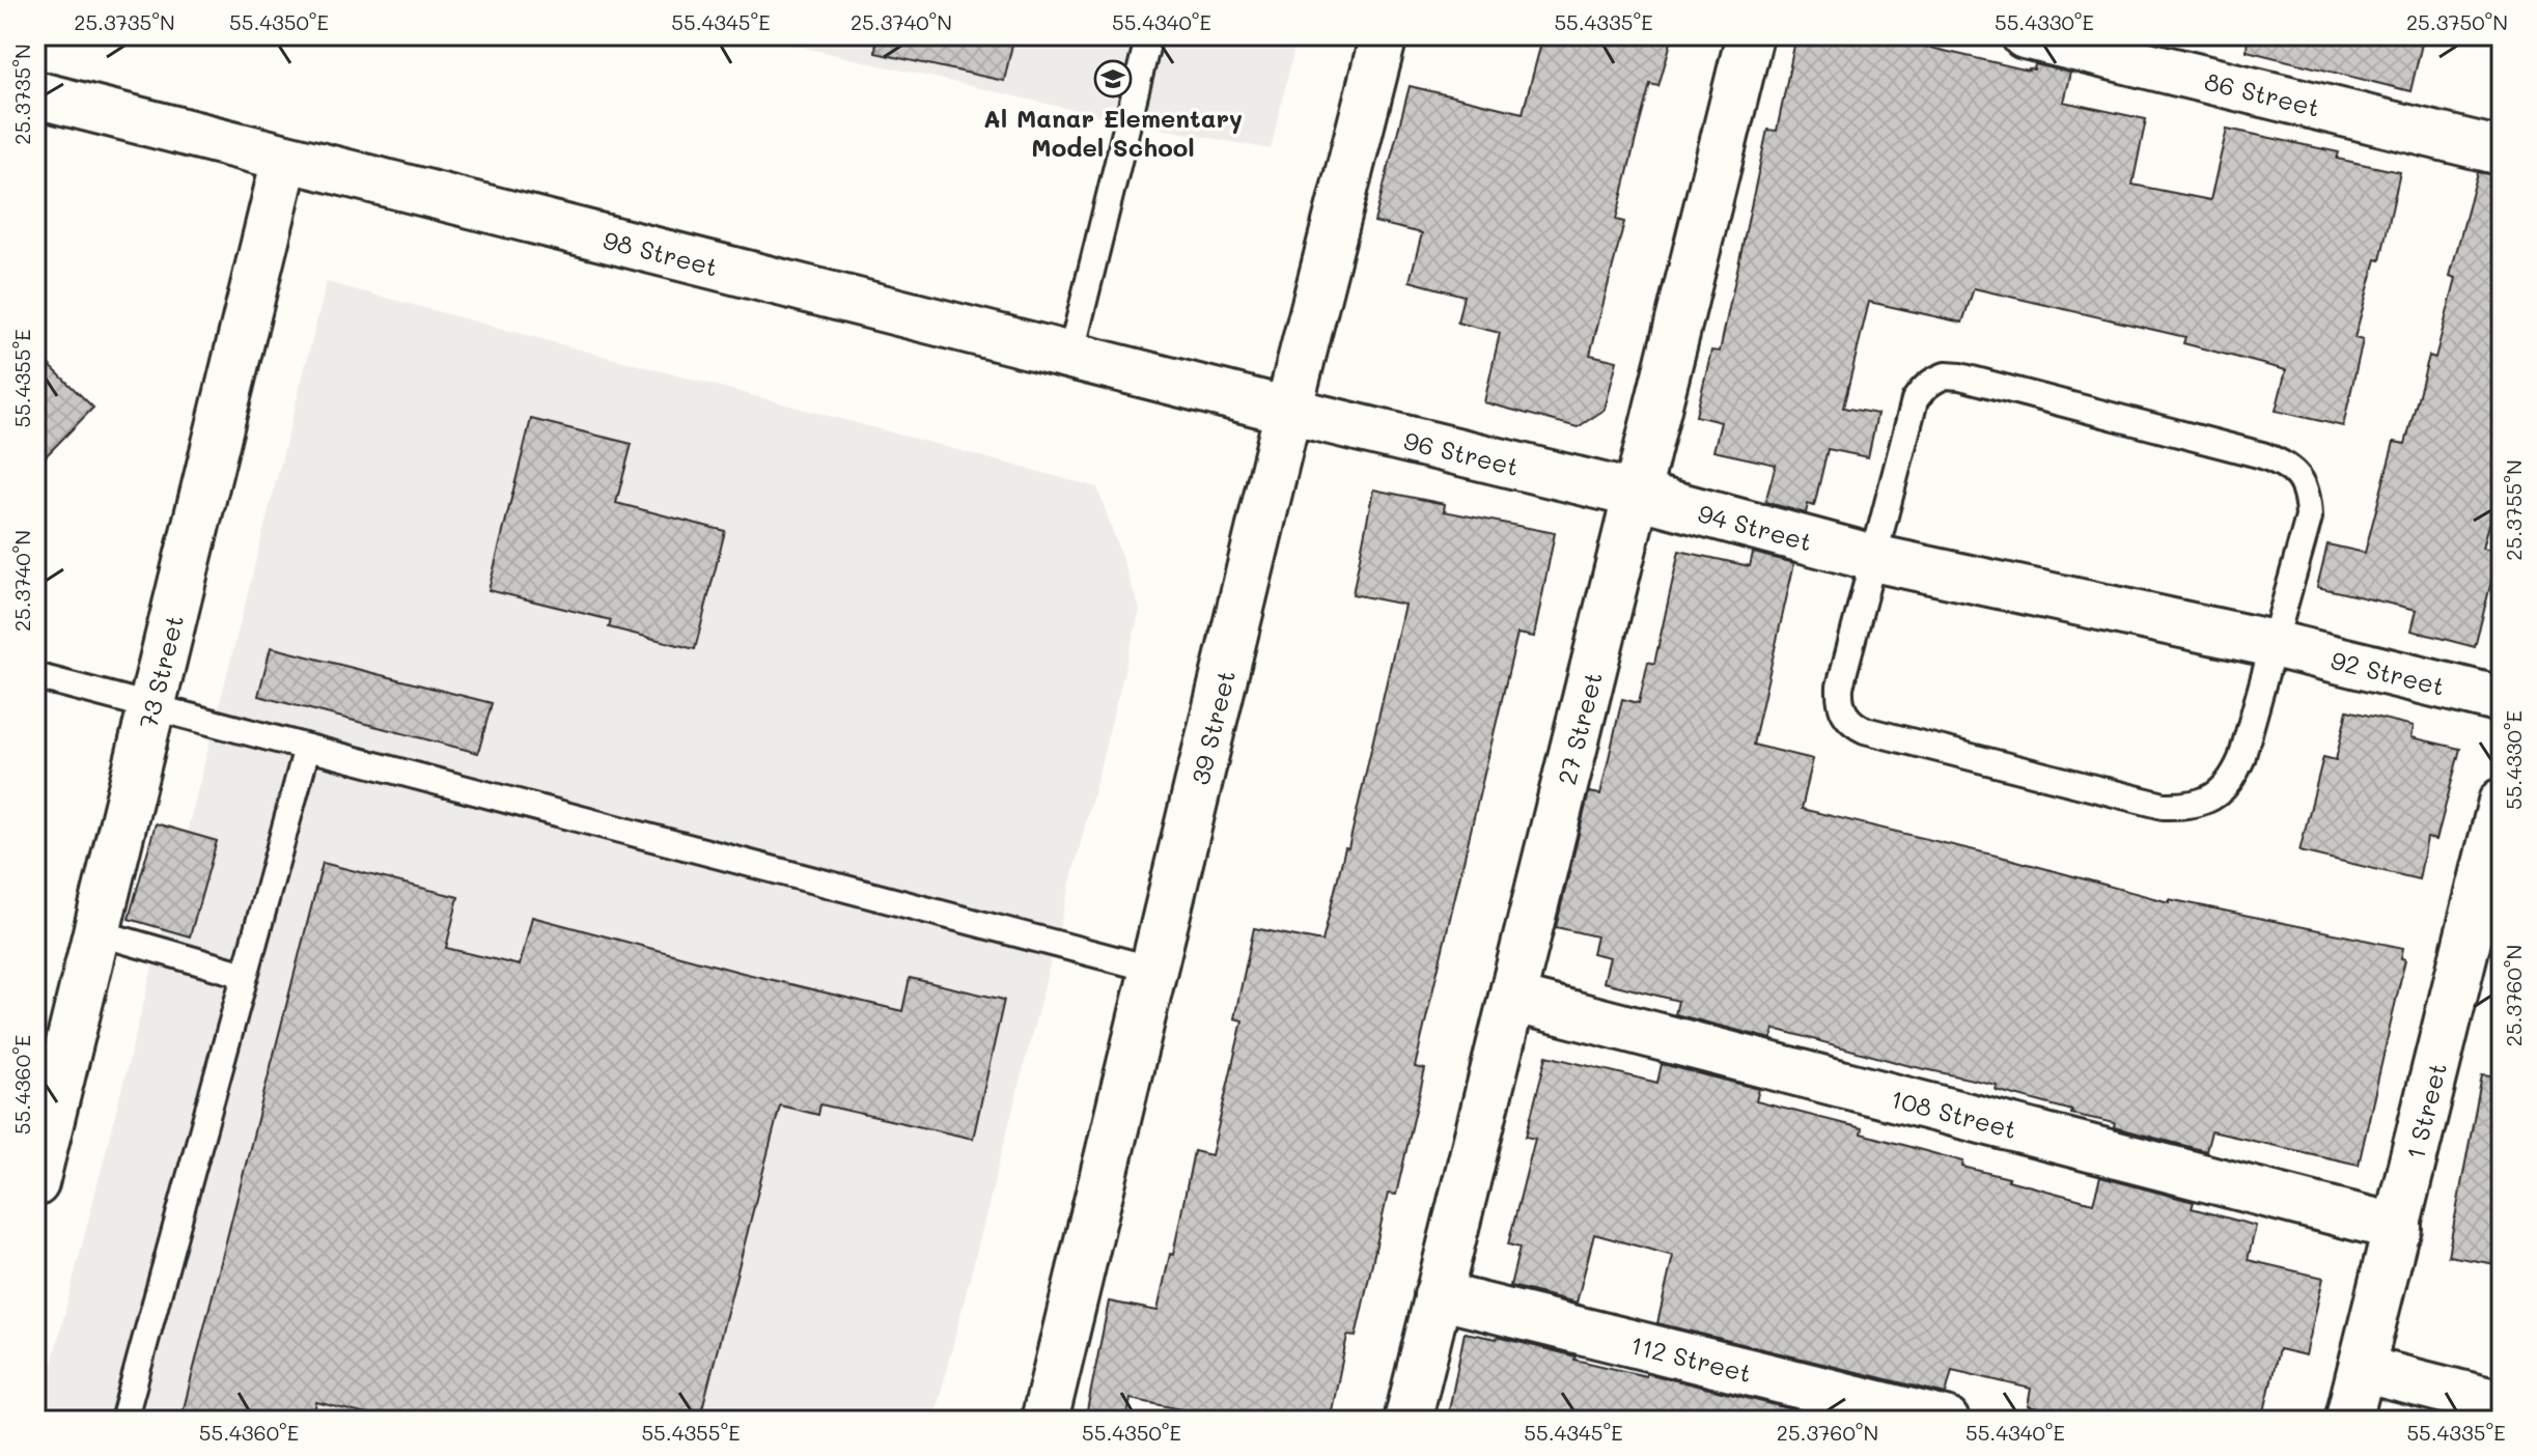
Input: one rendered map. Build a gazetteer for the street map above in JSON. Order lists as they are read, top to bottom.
{
  "streets": {
    "street": [
      "86 Street",
      "98 Street",
      "96 Street",
      "94 Street",
      "73 Street",
      "92 Street",
      "39 Street",
      "27 Street",
      "1 Street",
      "108 Street",
      "112 Street"
    ]
  },
  "crossings": [
    ["98 Street", "96 Street"],
    ["98 Street", "73 Street"],
    ["98 Street", "39 Street"],
    ["96 Street", "94 Street"],
    ["96 Street", "39 Street"],
    ["96 Street", "27 Street"],
    ["94 Street", "92 Street"],
    ["94 Street", "27 Street"],
    ["27 Street", "108 Street"],
    ["27 Street", "112 Street"],
    ["1 Street", "108 Street"]
  ],
  "places": {
    "school or university": ["Al Manar Elementary Model School"]
  },
  "coordinates": [
    "25.3735°N",
    "55.4350°E",
    "55.4345°E",
    "25.3740°N",
    "55.4340°E",
    "55.4335°E",
    "55.4330°E",
    "25.3750°N",
    "55.4355°E",
    "25.3755°N",
    "25.3760°N",
    "55.4360°E"
  ]
}
